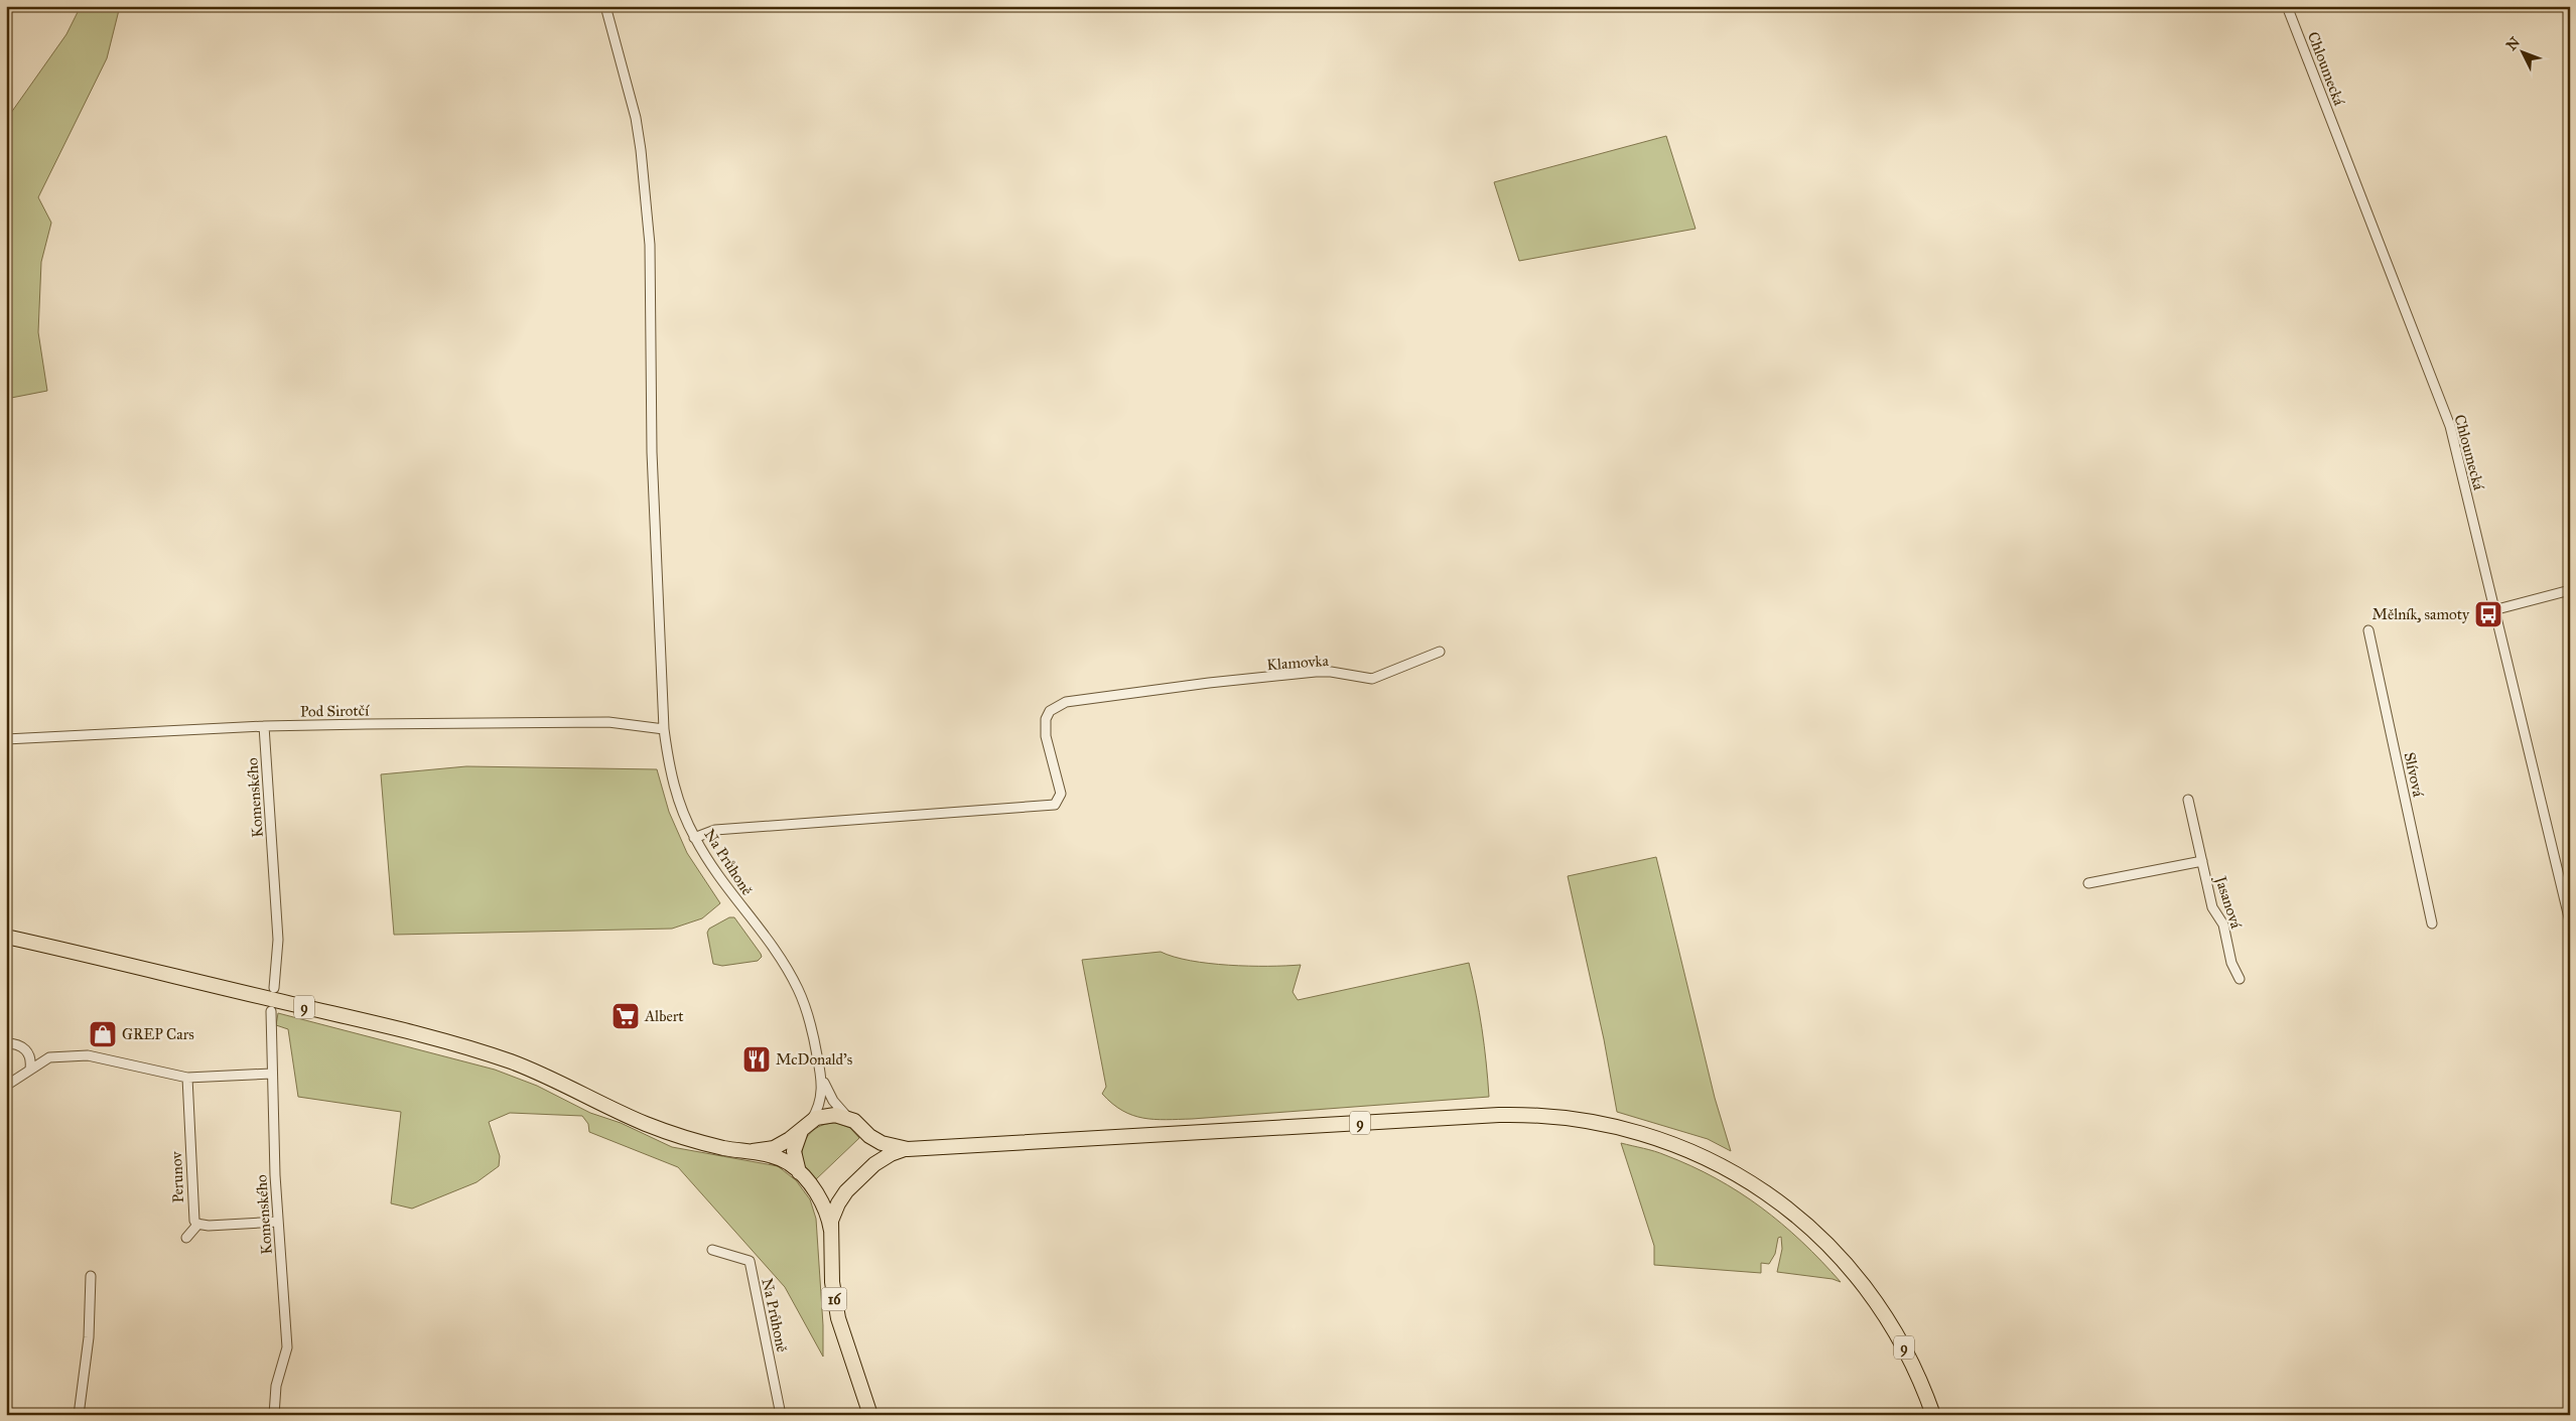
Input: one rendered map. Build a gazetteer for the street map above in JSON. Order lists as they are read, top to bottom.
{
  "streets": {
    "main road": ["9", "16"],
    "street": [
      "Chloumecká",
      "Klamovka",
      "Pod Sirotčí",
      "Slívová",
      "Komenského",
      "Na Průhoně",
      "Jasanová",
      "Perunov"
    ]
  },
  "crossings": [
    ["Klamovka", "Na Průhoně"],
    ["Pod Sirotčí", "Komenského"],
    ["Pod Sirotčí", "Na Průhoně"],
    ["Na Průhoně", "9"],
    ["Na Průhoně", "16"],
    ["9", "16"]
  ],
  "places": {
    "bus stop": ["Mělník, samoty"],
    "supermarket": ["Albert"],
    "shop": ["GREP Cars"],
    "restaurant": ["McDonald's"]
  },
  "north": "top left"
}
